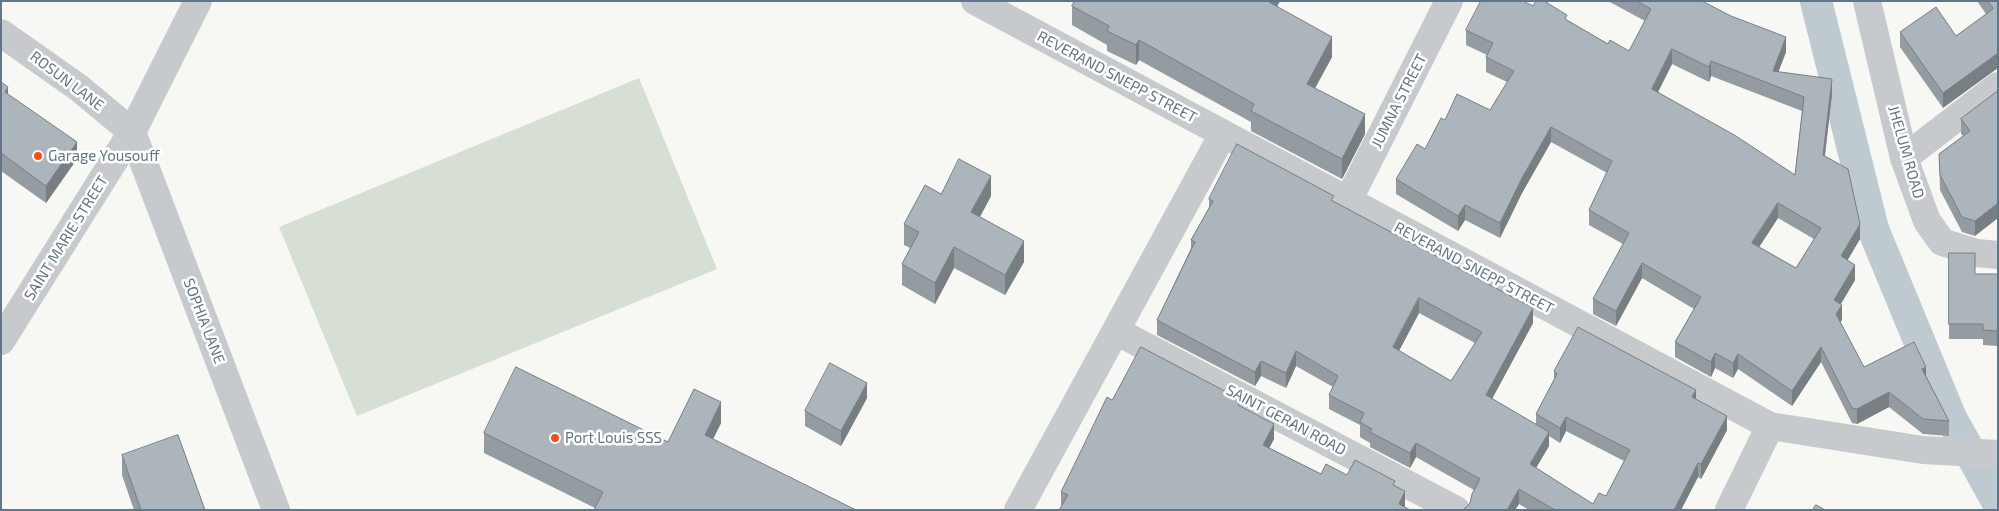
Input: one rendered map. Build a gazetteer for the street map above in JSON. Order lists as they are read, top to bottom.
{
  "streets": {
    "street": [
      "REVERAND SNEPP STREET",
      "ROSUN LANE",
      "JUMNA STREET",
      "JHELUM ROAD",
      "SAINT MARIE STREET",
      "SOPHIA LANE",
      "SAINT GERAN ROAD"
    ]
  },
  "crossings": [
    ["REVERAND SNEPP STREET", "JUMNA STREET"],
    ["ROSUN LANE", "SAINT MARIE STREET"],
    ["ROSUN LANE", "SOPHIA LANE"],
    ["SAINT MARIE STREET", "SOPHIA LANE"]
  ],
  "places": ["Garage Yousouff", "Port Louis SSS"]
}
